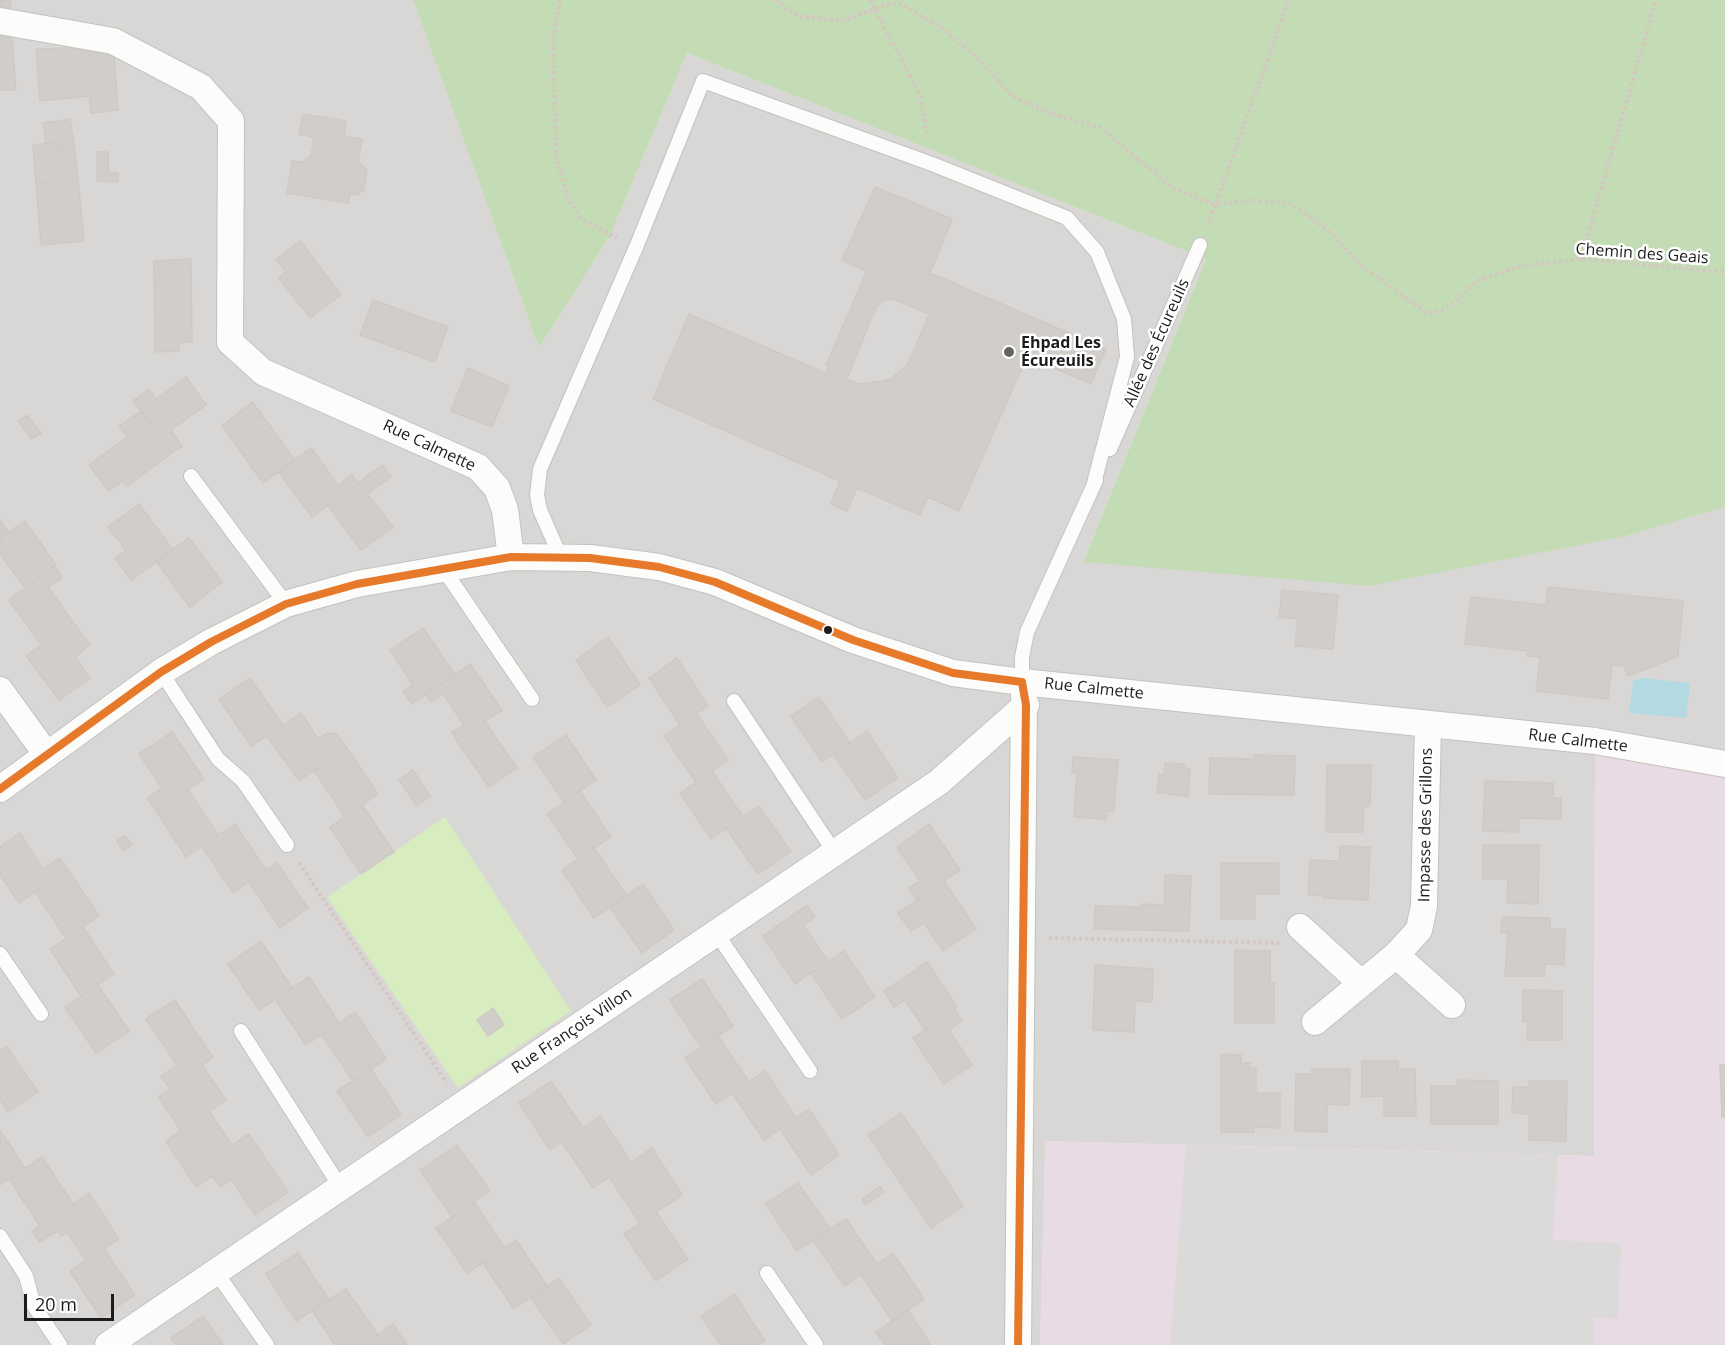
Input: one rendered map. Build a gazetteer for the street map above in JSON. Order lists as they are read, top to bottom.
{
  "streets": {
    "street": ["Rue Calmette", "Impasse des Grillons", "Rue François Villon"],
    "lane": ["Allée des Écureuils"],
    "path": ["Chemin des Geais"]
  },
  "crossings": [
    ["Allée des Écureuils", "Rue Calmette"],
    ["Allée des Écureuils", "Rue François Villon"],
    ["Rue Calmette", "Impasse des Grillons"],
    ["Rue Calmette", "Rue François Villon"]
  ],
  "places": ["Ehpad Les Écureuils"],
  "scale_bar": "20 m"
}
